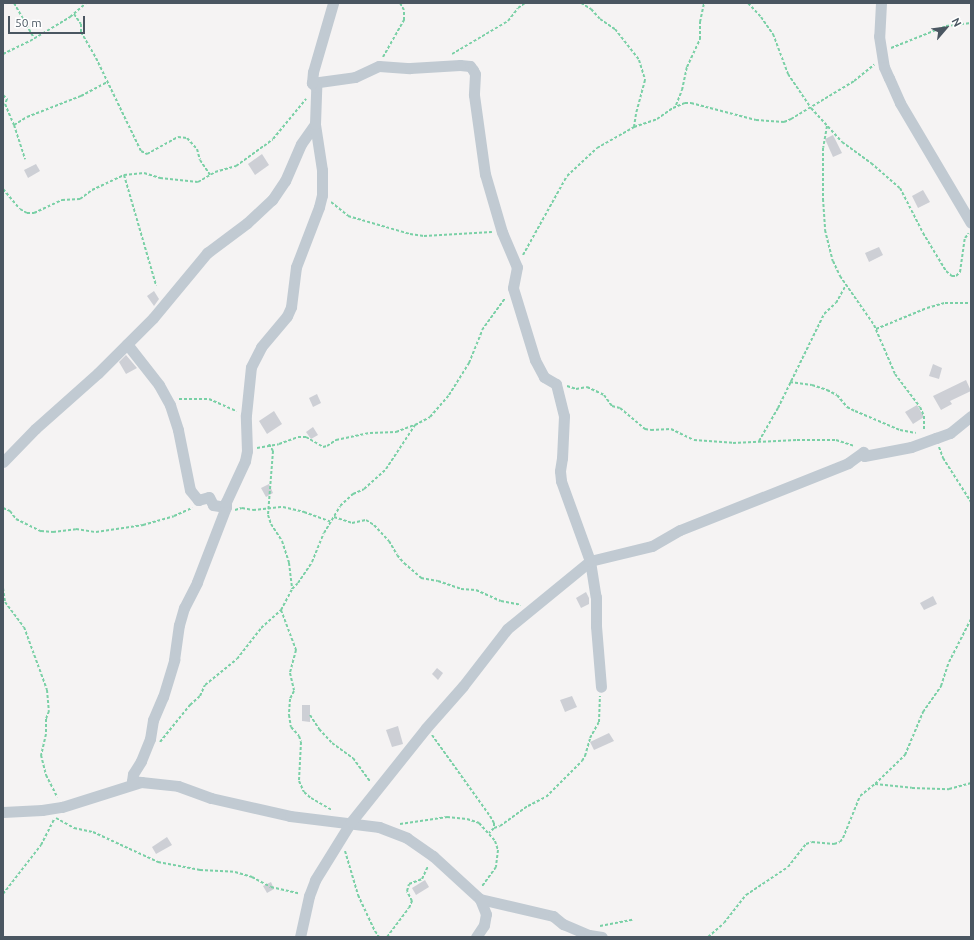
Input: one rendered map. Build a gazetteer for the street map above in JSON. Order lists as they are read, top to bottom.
{
  "scale_bar": "50 m",
  "north": "top right"
}
